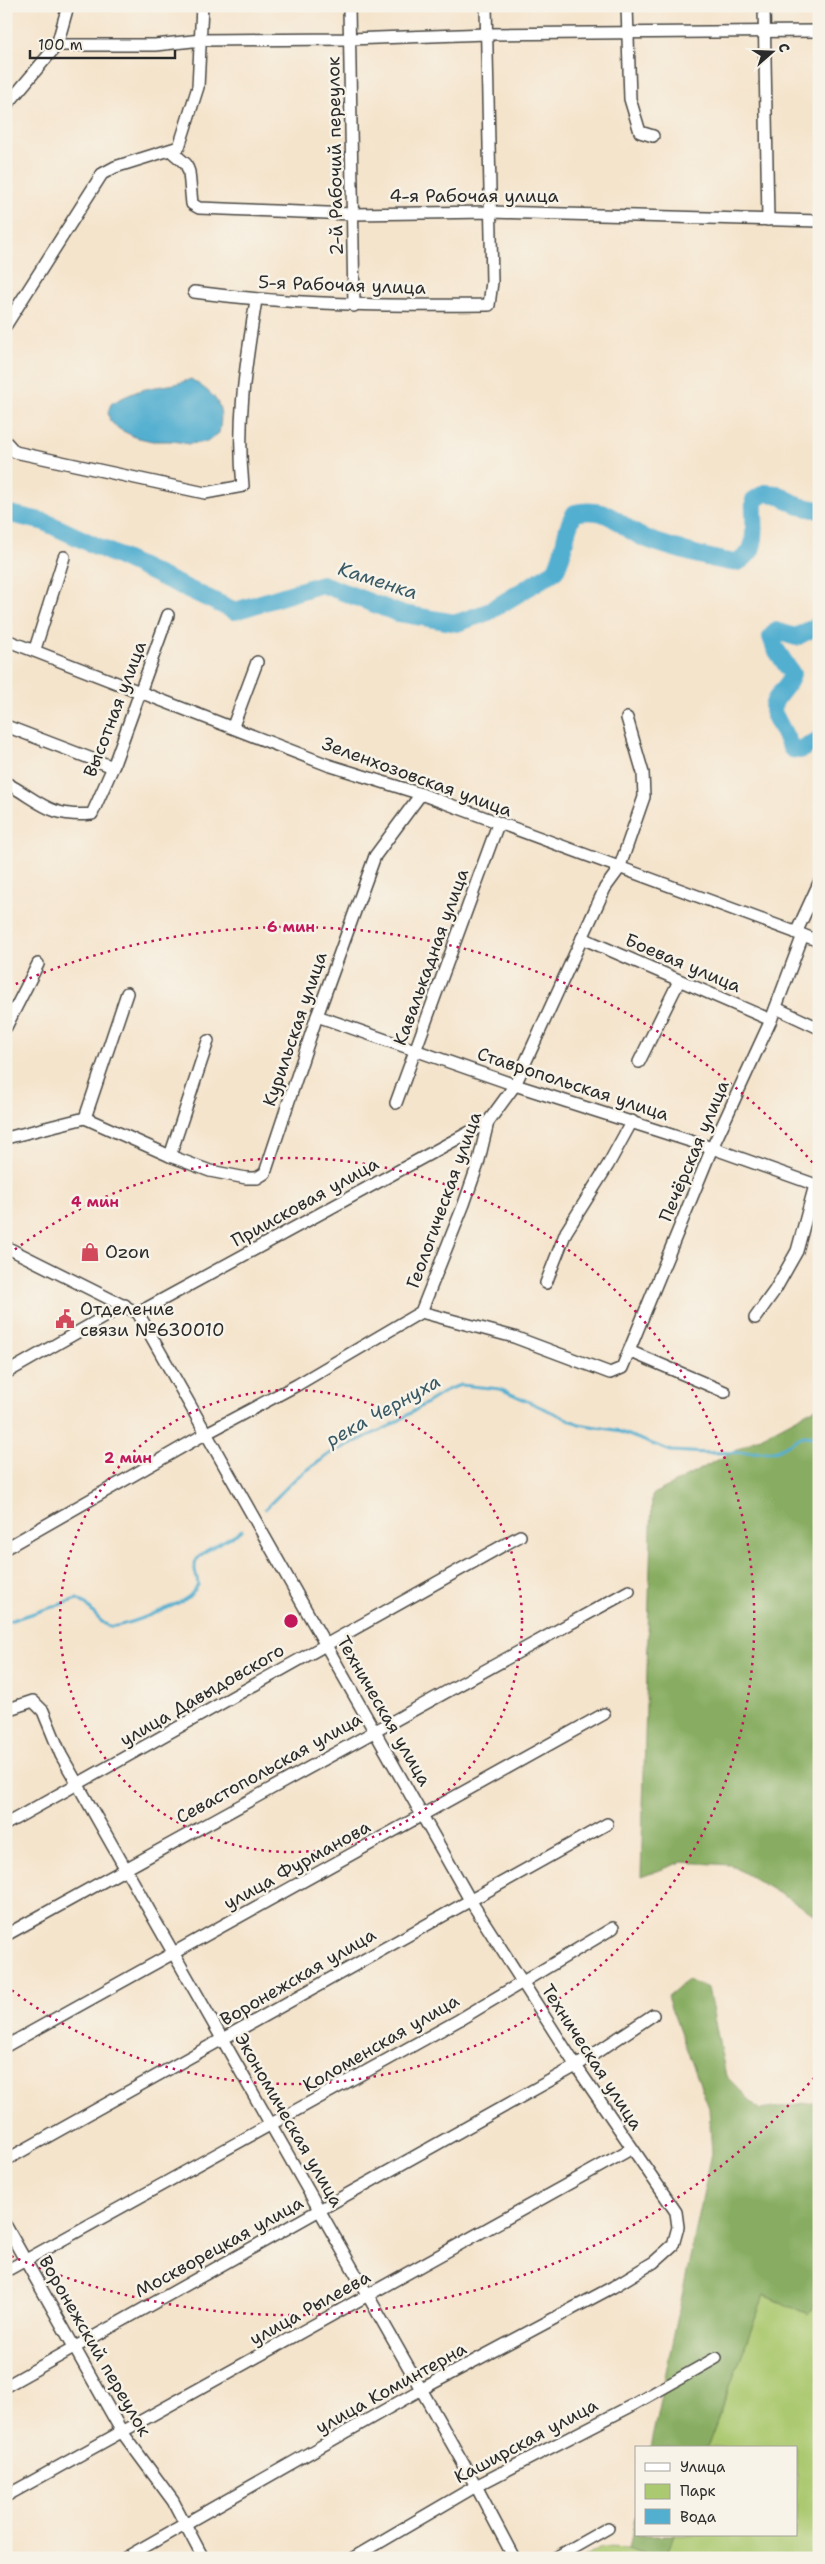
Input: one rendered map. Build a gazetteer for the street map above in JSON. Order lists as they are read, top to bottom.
{
  "streets": {
    "street": [
      "2-й Рабочий переулок",
      "4-я Рабочая улица",
      "5-я Рабочая улица",
      "Высотная улица",
      "Зеленхозовская улица",
      "Кавалькадная улица",
      "Боевая улица",
      "Курильская улица",
      "Ставропольская улица",
      "Печёрская улица",
      "Геологическая улица",
      "Приисковая улица",
      "улица Давыдовского",
      "Техническая улица",
      "Севастопольская улица",
      "улица Фурманова",
      "Воронежская улица",
      "Коломенская улица",
      "Экономическая улица",
      "Москворецкая улица",
      "улица Рылеева",
      "Воронежский переулок",
      "улица Коминтерна",
      "Каширская улица"
    ]
  },
  "crossings": [
    ["2-й Рабочий переулок", "4-я Рабочая улица"],
    ["2-й Рабочий переулок", "5-я Рабочая улица"],
    ["4-я Рабочая улица", "5-я Рабочая улица"],
    ["Высотная улица", "Зеленхозовская улица"],
    ["Зеленхозовская улица", "Кавалькадная улица"],
    ["Зеленхозовская улица", "Курильская улица"],
    ["Зеленхозовская улица", "Печёрская улица"],
    ["Зеленхозовская улица", "Геологическая улица"],
    ["Кавалькадная улица", "Ставропольская улица"],
    ["Боевая улица", "Печёрская улица"],
    ["Боевая улица", "Геологическая улица"],
    ["Курильская улица", "Ставропольская улица"],
    ["Ставропольская улица", "Печёрская улица"],
    ["Ставропольская улица", "Геологическая улица"],
    ["Печёрская улица", "Геологическая улица"],
    ["Геологическая улица", "Приисковая улица"],
    ["Геологическая улица", "Техническая улица"],
    ["Приисковая улица", "Техническая улица"],
    ["улица Давыдовского", "Техническая улица"],
    ["улица Давыдовского", "Экономическая улица"],
    ["Техническая улица", "Севастопольская улица"],
    ["Техническая улица", "улица Фурманова"],
    ["Техническая улица", "Воронежская улица"],
    ["Техническая улица", "Коломенская улица"],
    ["Техническая улица", "Москворецкая улица"],
    ["Техническая улица", "улица Рылеева"],
    ["Техническая улица", "улица Коминтерна"],
    ["Севастопольская улица", "Экономическая улица"],
    ["улица Фурманова", "Экономическая улица"],
    ["Воронежская улица", "Экономическая улица"],
    ["Коломенская улица", "Экономическая улица"],
    ["Коломенская улица", "Воронежский переулок"],
    ["Экономическая улица", "Москворецкая улица"],
    ["Экономическая улица", "улица Рылеева"],
    ["Экономическая улица", "улица Коминтерна"],
    ["Экономическая улица", "Каширская улица"],
    ["Москворецкая улица", "Воронежский переулок"],
    ["улица Рылеева", "Воронежский переулок"],
    ["Воронежский переулок", "улица Коминтерна"]
  ],
  "water": ["Каменка", "река Чернуха"],
  "places": {
    "shop": ["Ozon"],
    "public building": ["Отделение связи №630010"]
  },
  "legend": ["Улица", "Парк", "Вода"],
  "scale_bar": "100 m",
  "north": "right",
  "rings": ["6 мин", "4 мин", "2 мин"]
}
